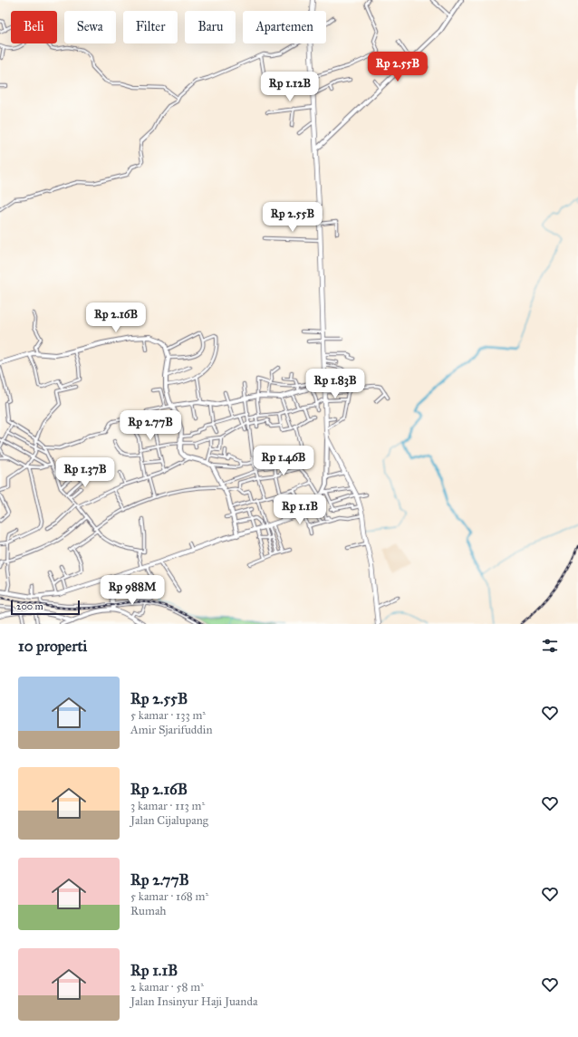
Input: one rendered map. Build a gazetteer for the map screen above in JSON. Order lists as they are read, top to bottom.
{
  "scale_bar": "200 m",
  "page": {
    "chip": [
      "Beli",
      "Sewa",
      "Filter",
      "Baru",
      "Apartemen"
    ],
    "price": [
      "Rp 2.55B",
      "Rp 1.12B",
      "Rp 2.55B",
      "Rp 2.16B",
      "Rp 1.83B",
      "Rp 2.77B",
      "Rp 1.46B",
      "Rp 1.37B",
      "Rp 1.1B",
      "Rp 988M"
    ],
    "scale": "200 m",
    "heading": "10 properti",
    "list": [
      {
        "name": "Rp 2.55B",
        "note": "5 kamar · 133 m² · Amir Sjarifuddin"
      },
      {
        "name": "Rp 2.16B",
        "note": "3 kamar · 113 m² · Jalan Cijalupang"
      },
      {
        "name": "Rp 2.77B",
        "note": "5 kamar · 168 m² · Rumah"
      },
      {
        "name": "Rp 1.1B",
        "note": "2 kamar · 58 m² · Jalan Insinyur Haji Juanda"
      }
    ]
  }
}
